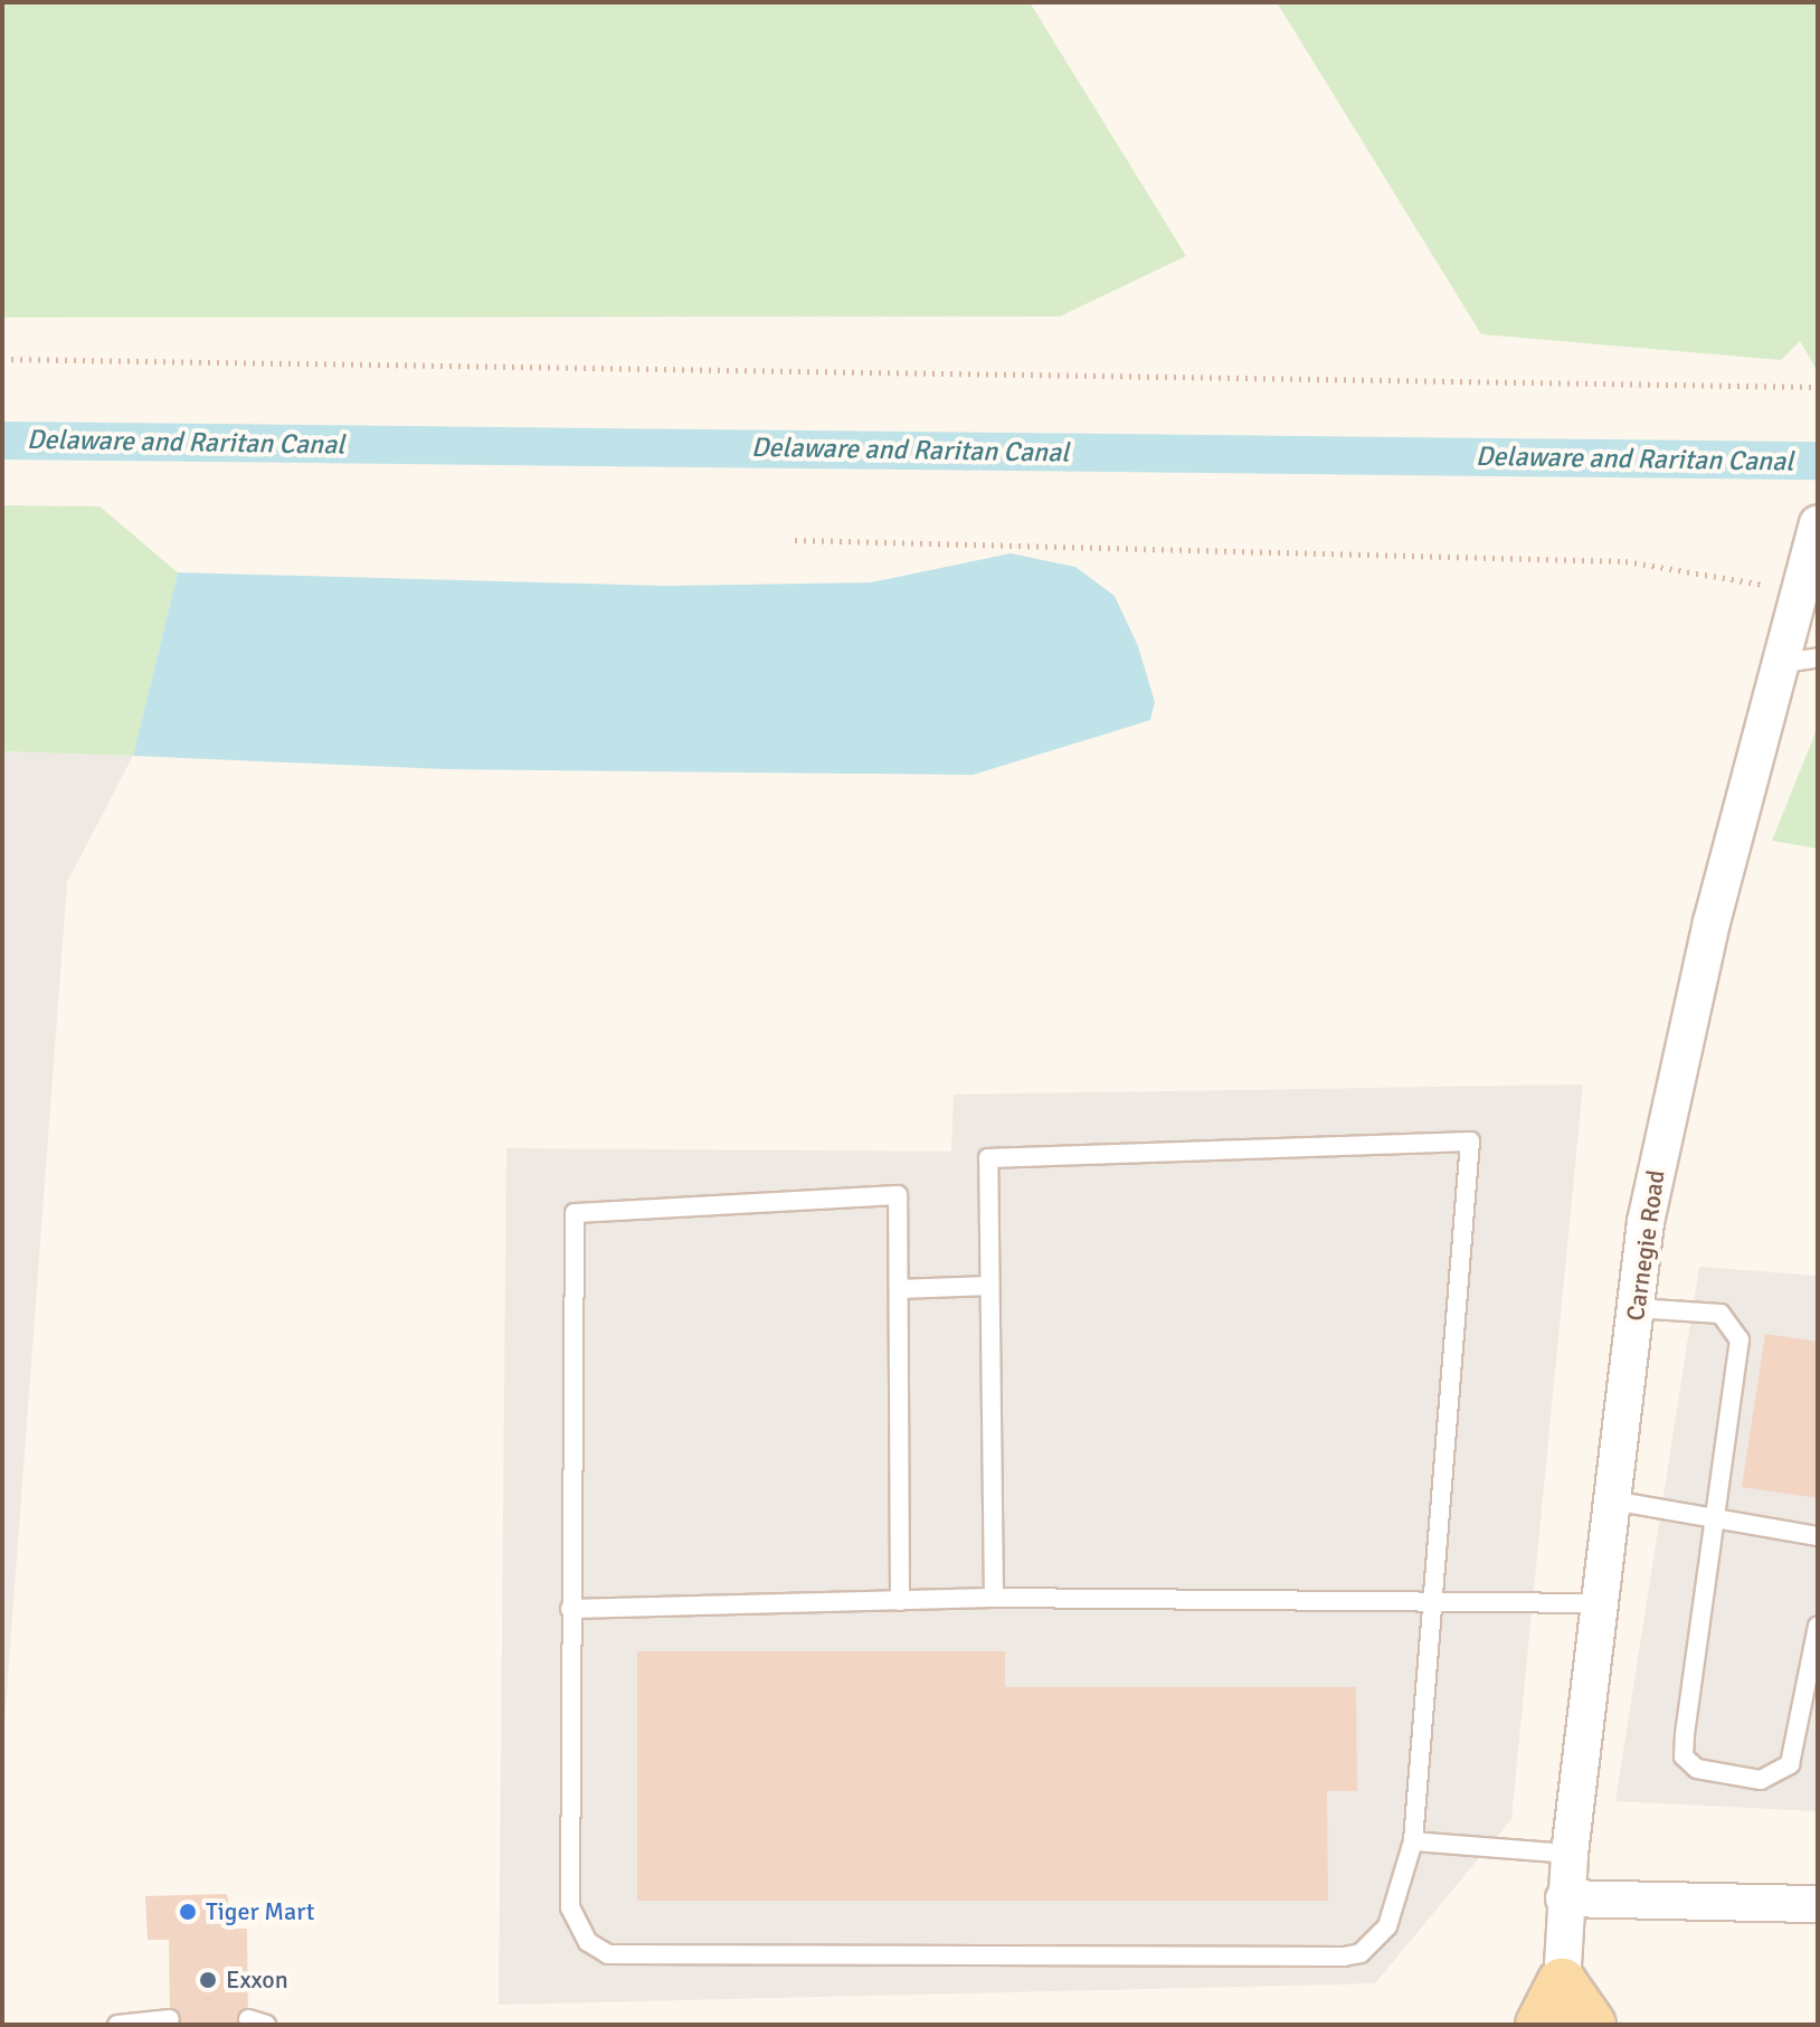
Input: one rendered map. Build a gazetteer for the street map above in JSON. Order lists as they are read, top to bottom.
{
  "streets": {
    "street": ["Carnegie Road"]
  },
  "water": ["Delaware and Raritan Canal"],
  "places": ["Tiger Mart", "Exxon"]
}
